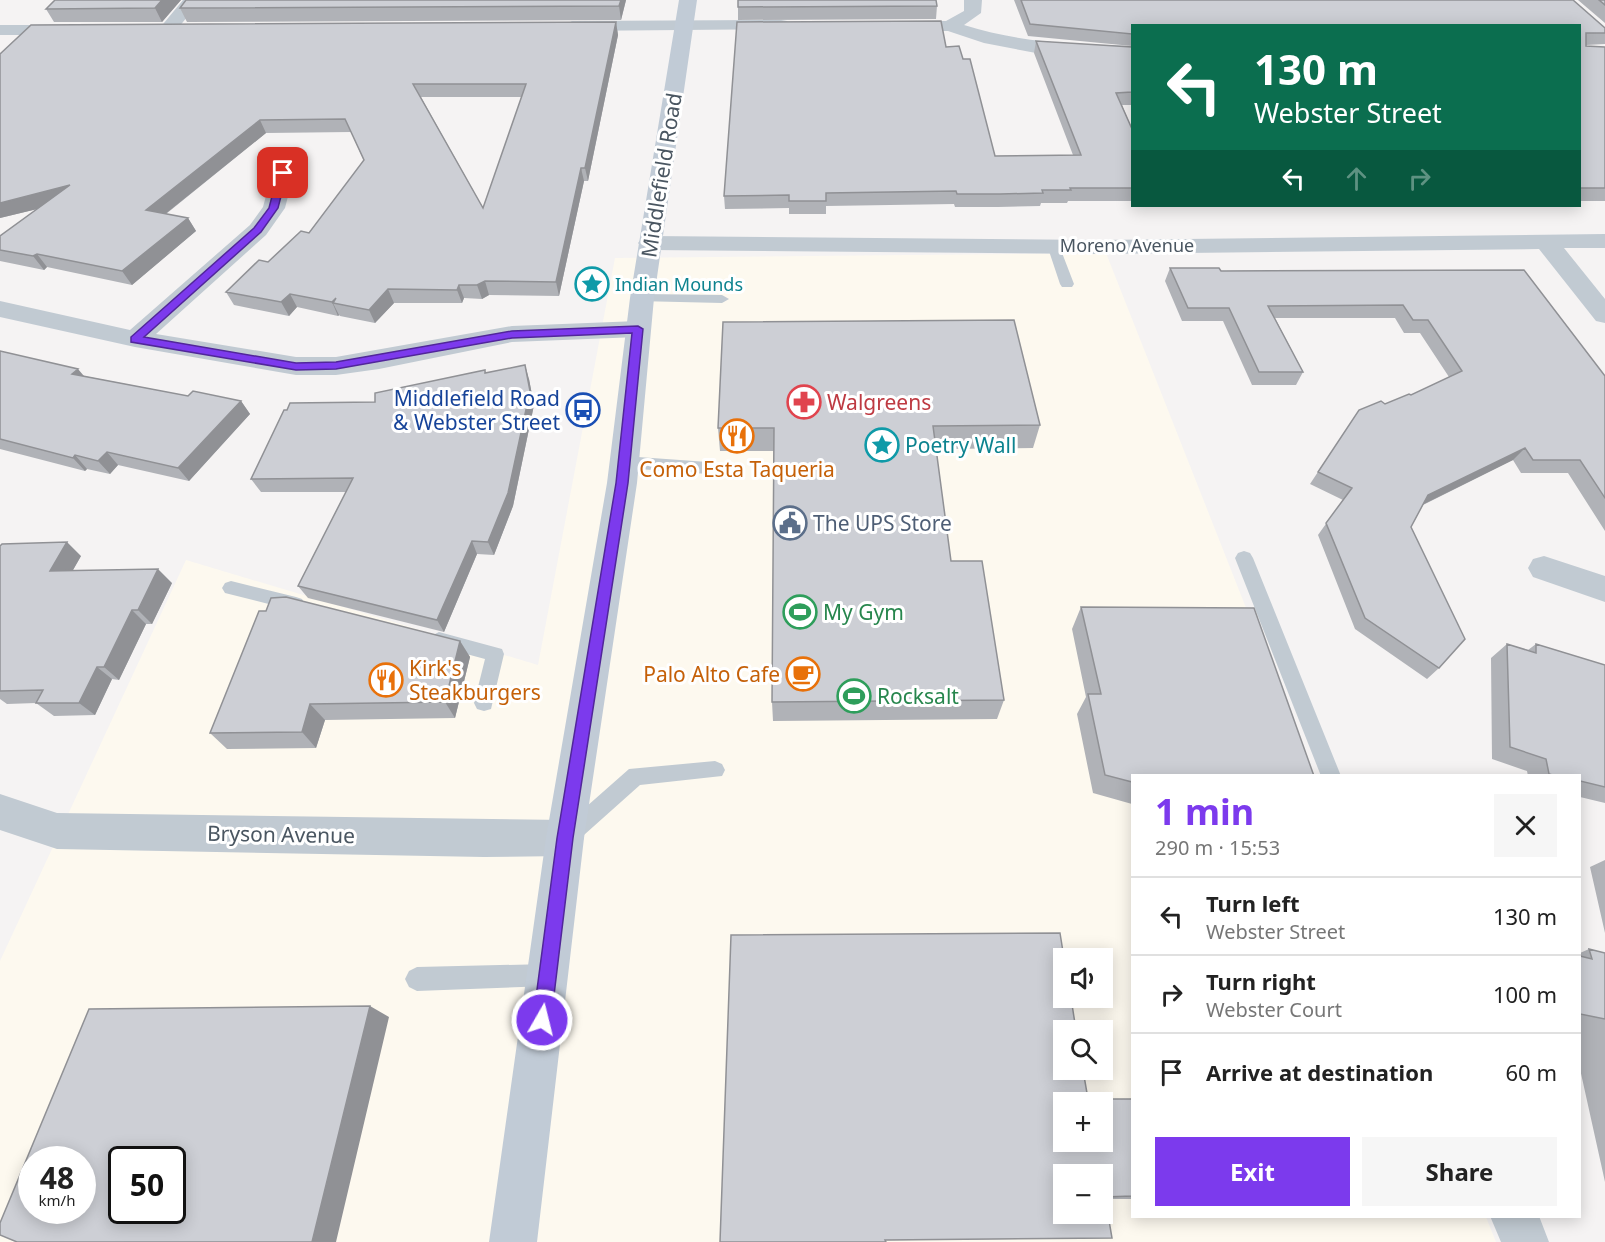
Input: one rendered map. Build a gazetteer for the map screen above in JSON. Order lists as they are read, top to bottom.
{
  "streets": {
    "main road": ["Middlefield Road"],
    "street": ["Moreno Avenue", "Bryson Avenue"]
  },
  "crossings": [
    ["Middlefield Road", "Moreno Avenue"],
    ["Middlefield Road", "Bryson Avenue"]
  ],
  "places": {
    "place": ["Indian Mounds", "Poetry Wall"],
    "pharmacy": ["Walgreens"],
    "bus stop": ["Middlefield Road & Webster Street"],
    "restaurant": ["Como Esta Taqueria", "Kirk's Steakburgers"],
    "public building": ["The UPS Store"],
    "sports": ["My Gym", "Rocksalt"],
    "cafe": ["Palo Alto Cafe"]
  },
  "page": {
    "turn": ["130 m", "Webster Street"],
    "heading": ["1 min", "290 m · 15:53"],
    "list": [
      {
        "name": "Turn left",
        "note": "Webster Street",
        "value": "130 m"
      },
      {
        "name": "Turn right",
        "note": "Webster Court",
        "value": "100 m"
      },
      {
        "name": "Arrive at destination",
        "value": "60 m"
      }
    ],
    "map_buttons": ["+", "−"],
    "buttons": ["Exit", "Share"],
    "speed": "48 km/h",
    "limit": "50"
  }
}
